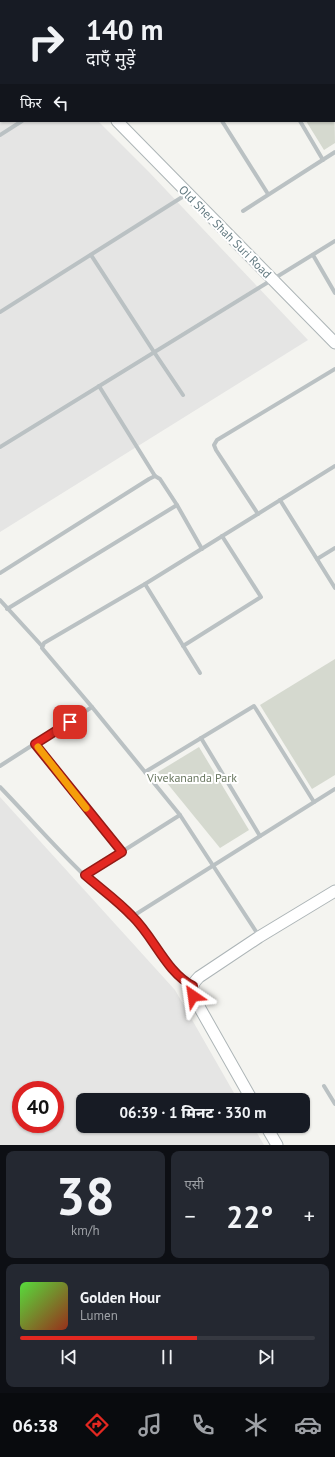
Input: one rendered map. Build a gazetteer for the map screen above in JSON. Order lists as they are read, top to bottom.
{
  "streets": {
    "street": ["Old Sher Shah Suri Road"]
  },
  "parks": ["Vivekananda Park"],
  "page": {
    "turn": ["140 m", "दाएँ मुड़ें"],
    "then": "फिर",
    "limit": "40",
    "trip": "06:39 · 1 मिनट · 330 m",
    "tile": [
      ["38", "km/h"],
      "एसी"
    ],
    "heat": ["−", "22°", "+"],
    "song": ["Golden Hour", "Lumen"],
    "tabs": "06:38"
  }
}
